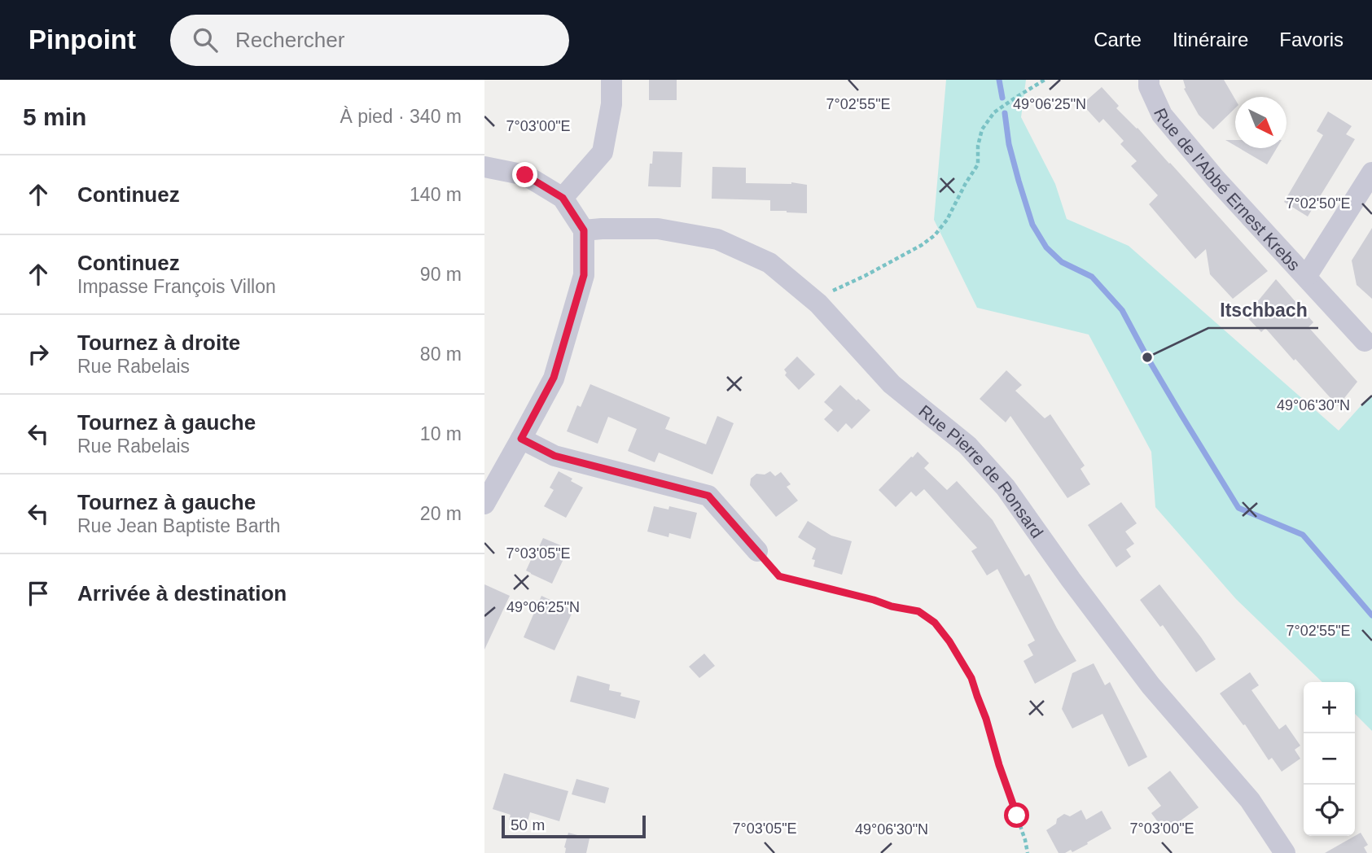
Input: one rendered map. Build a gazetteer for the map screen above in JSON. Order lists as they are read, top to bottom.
{
  "streets": {
    "street": ["Rue de l'Abbé Ernest Krebs", "Rue Pierre de Ronsard"]
  },
  "places": ["Itschbach"],
  "scale_bar": "50 m",
  "north": "bottom right",
  "page": {
    "header": "Pinpoint",
    "search": "Rechercher",
    "nav": ["Carte", "Itinéraire", "Favoris"],
    "heading": ["5 min", "À pied · 340 m"],
    "list": [
      ["Continuez", "140 m"],
      ["Continuez", "Impasse François Villon", "90 m"],
      ["Tournez à droite", "Rue Rabelais", "80 m"],
      ["Tournez à gauche", "Rue Rabelais", "10 m"],
      ["Tournez à gauche", "Rue Jean Baptiste Barth", "20 m"],
      "Arrivée à destination"
    ],
    "map_buttons": ["+", "−"],
    "scale": "50 m"
  },
  "coordinates": [
    "49°06'25\"N",
    "7°02'55\"E",
    "7°03'00\"E",
    "7°02'50\"E",
    "49°06'30\"N",
    "7°03'05\"E"
  ]
}
